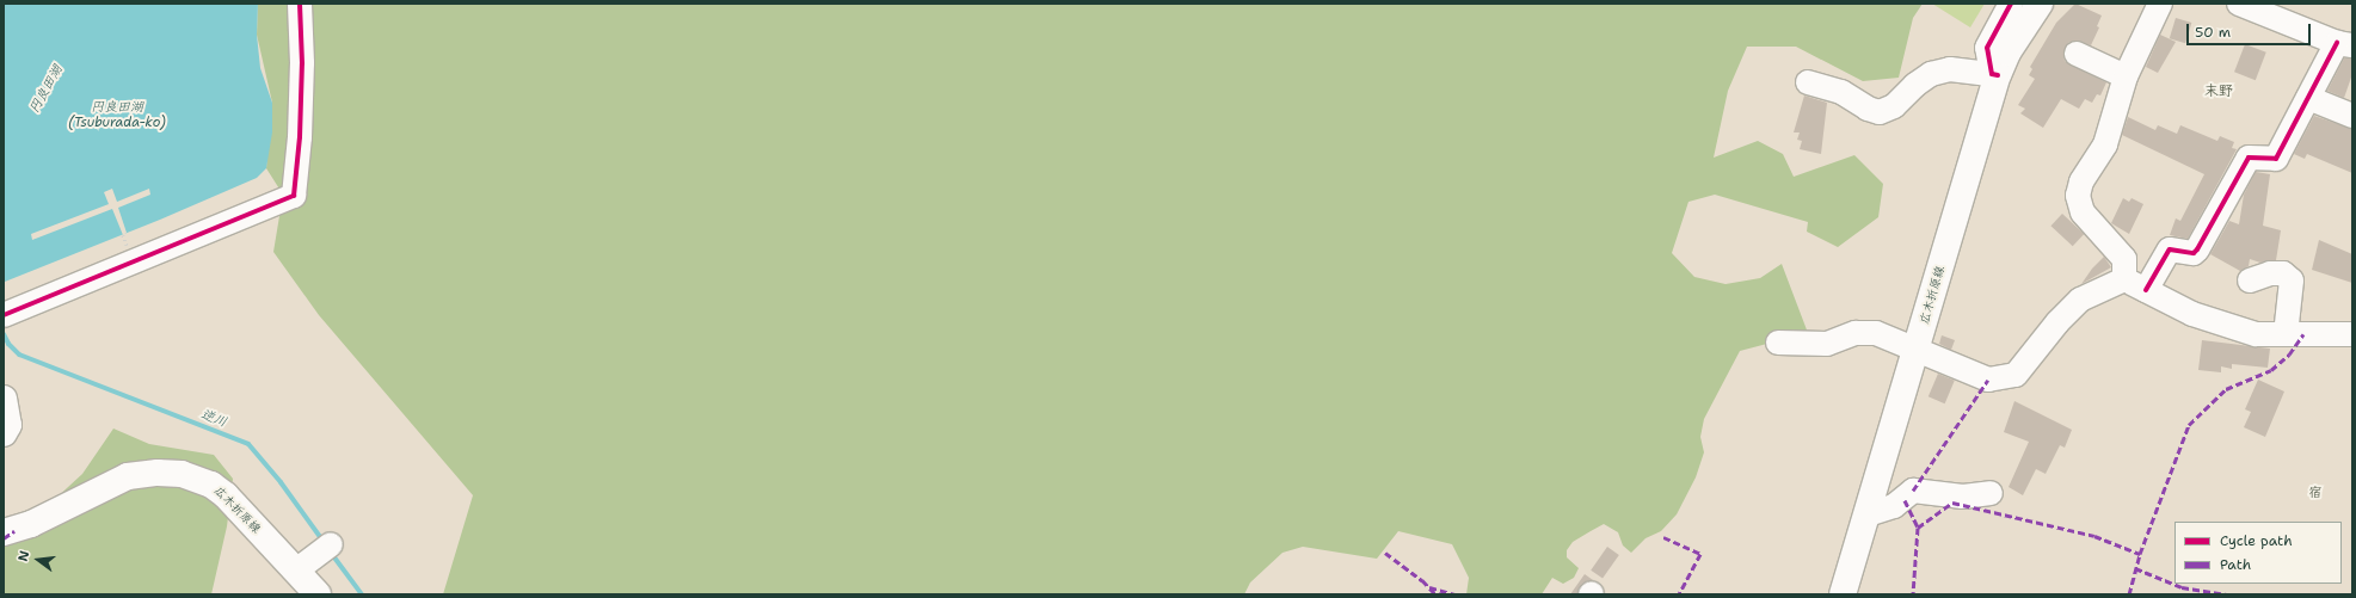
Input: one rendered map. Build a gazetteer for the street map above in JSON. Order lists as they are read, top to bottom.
{
  "streets": {
    "main road": ["広木折原線"]
  },
  "districts": ["末野", "宿"],
  "water": ["円良田湖", "円良田湖 (Tsuburada-ko)", "逆川"],
  "legend": ["Cycle path", "Path"],
  "scale_bar": "50 m",
  "north": "left"
}
